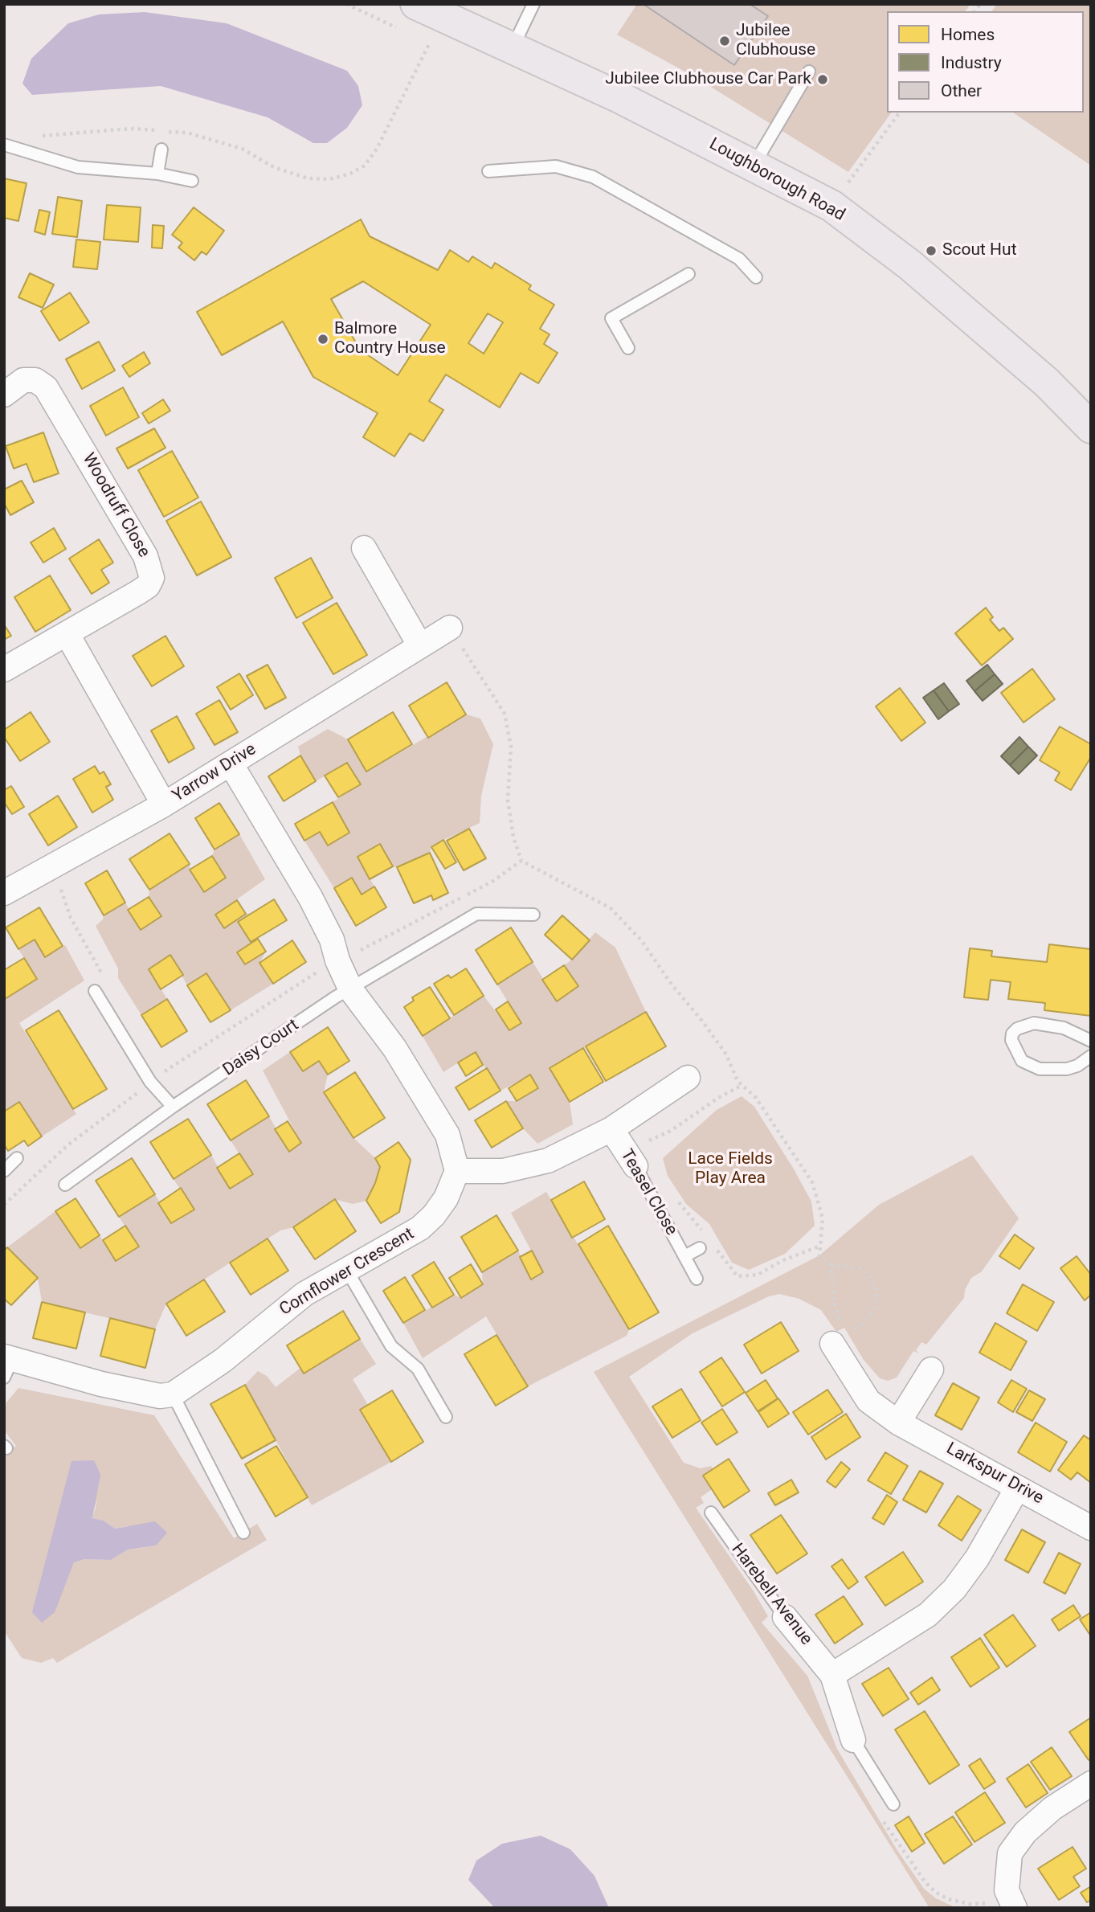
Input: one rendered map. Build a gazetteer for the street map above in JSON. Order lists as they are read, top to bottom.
{
  "streets": {
    "main road": ["Loughborough Road"],
    "street": [
      "Woodruff Close",
      "Yarrow Drive",
      "Teasel Close",
      "Cornflower Crescent",
      "Larkspur Drive",
      "Harebell Avenue"
    ],
    "lane": ["Daisy Court"]
  },
  "parks": ["Lace Fields Play Area"],
  "places": [
    "Jubilee Clubhouse",
    "Jubilee Clubhouse Car Park",
    "Scout Hut",
    "Balmore Country House"
  ],
  "legend": ["Homes", "Industry", "Other"]
}
